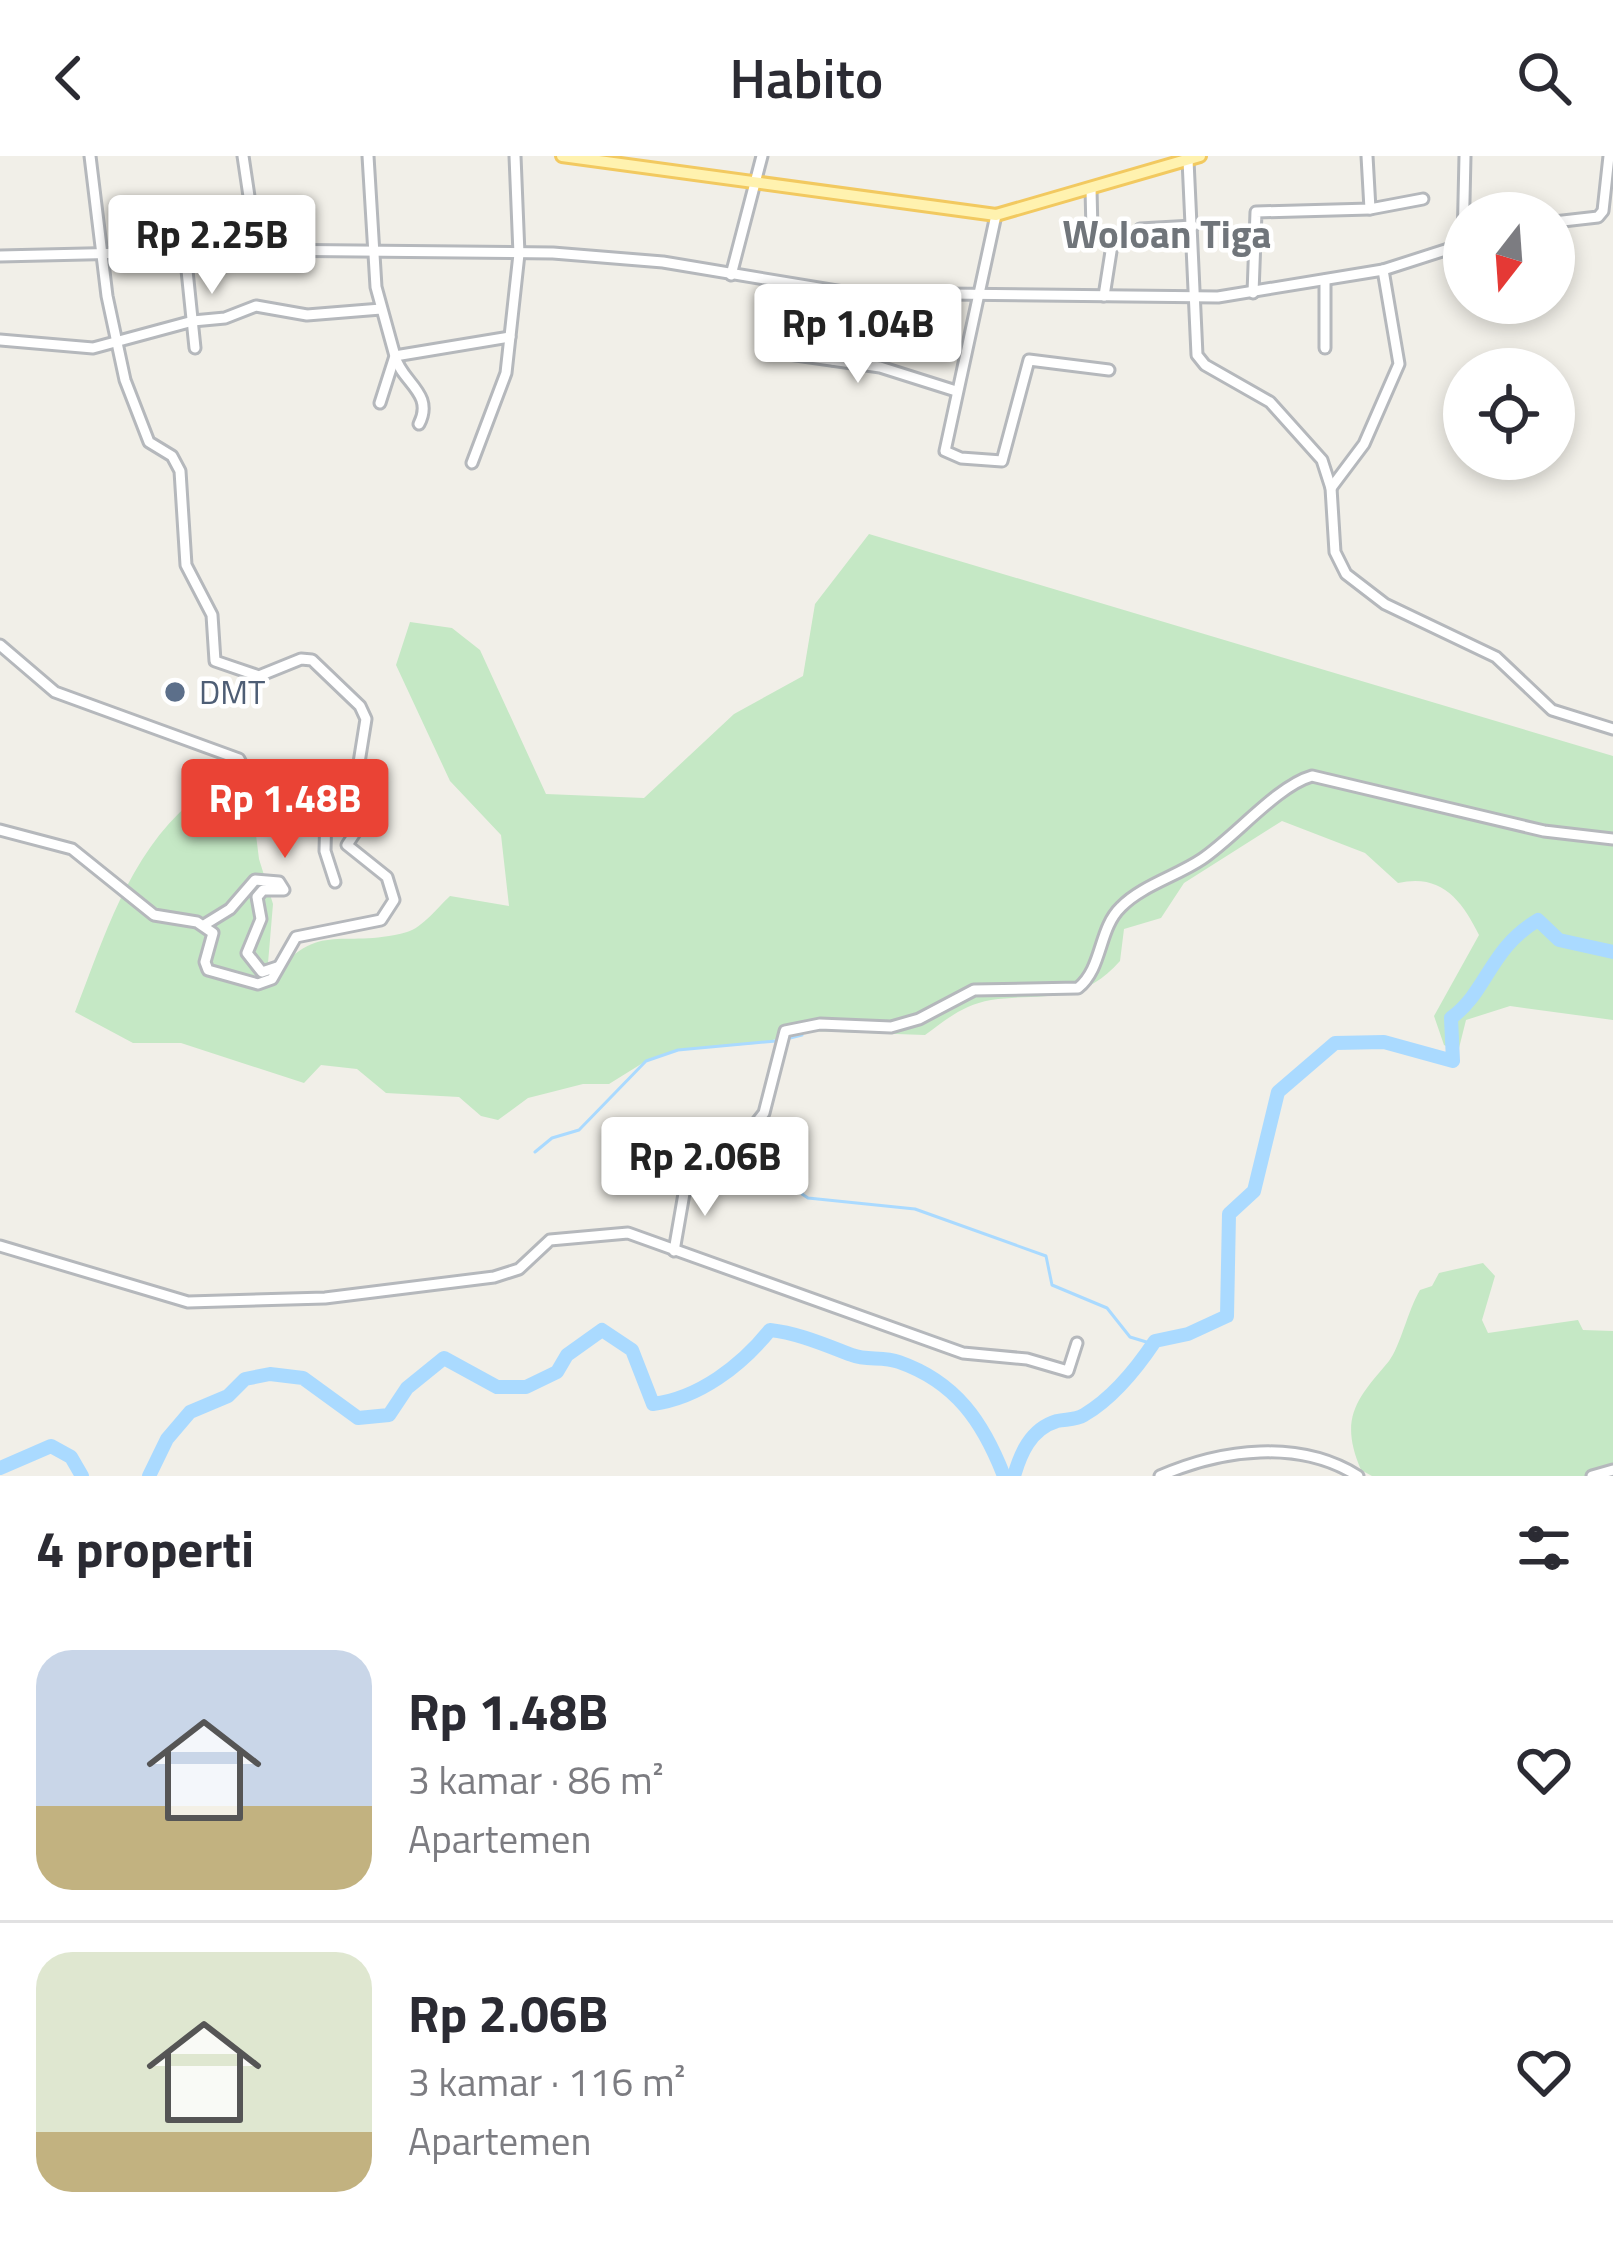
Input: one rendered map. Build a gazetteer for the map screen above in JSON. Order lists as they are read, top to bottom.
{
  "districts": ["Woloan Tiga"],
  "places": ["DMT"],
  "north": "bottom",
  "page": {
    "header": "Habito",
    "price": [
      "Rp 2.25B",
      "Rp 1.04B",
      "Rp 1.48B",
      "Rp 2.06B"
    ],
    "heading": "4 properti",
    "list": [
      {
        "name": "Rp 1.48B",
        "note": "3 kamar · 86 m² · Apartemen"
      },
      {
        "name": "Rp 2.06B",
        "note": "3 kamar · 116 m² · Apartemen"
      }
    ]
  }
}
